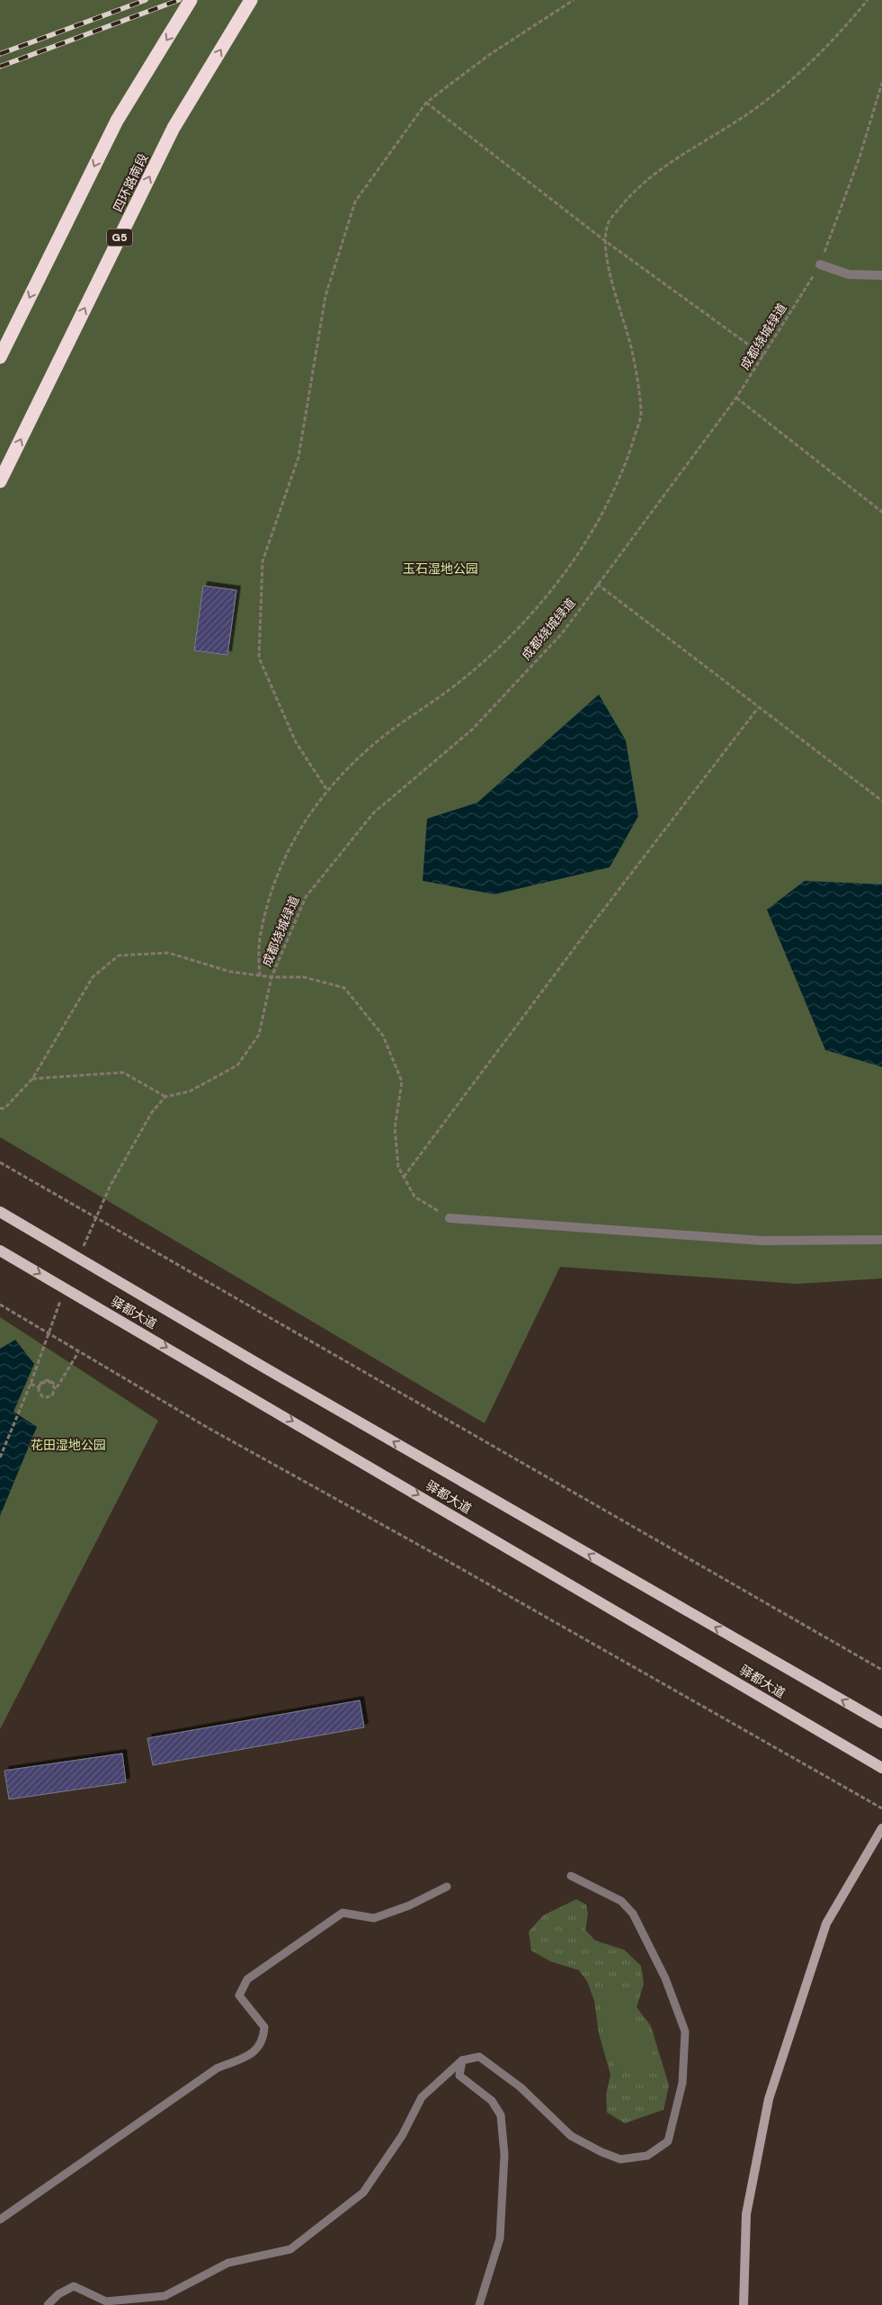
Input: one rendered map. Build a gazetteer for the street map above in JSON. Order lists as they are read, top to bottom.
{
  "streets": {
    "highway": ["四环路南段", "G5"],
    "main road": ["驿都大道"],
    "path": ["成都绕城绿道"]
  },
  "parks": ["玉石湿地公园", "花田湿地公园"]
}
